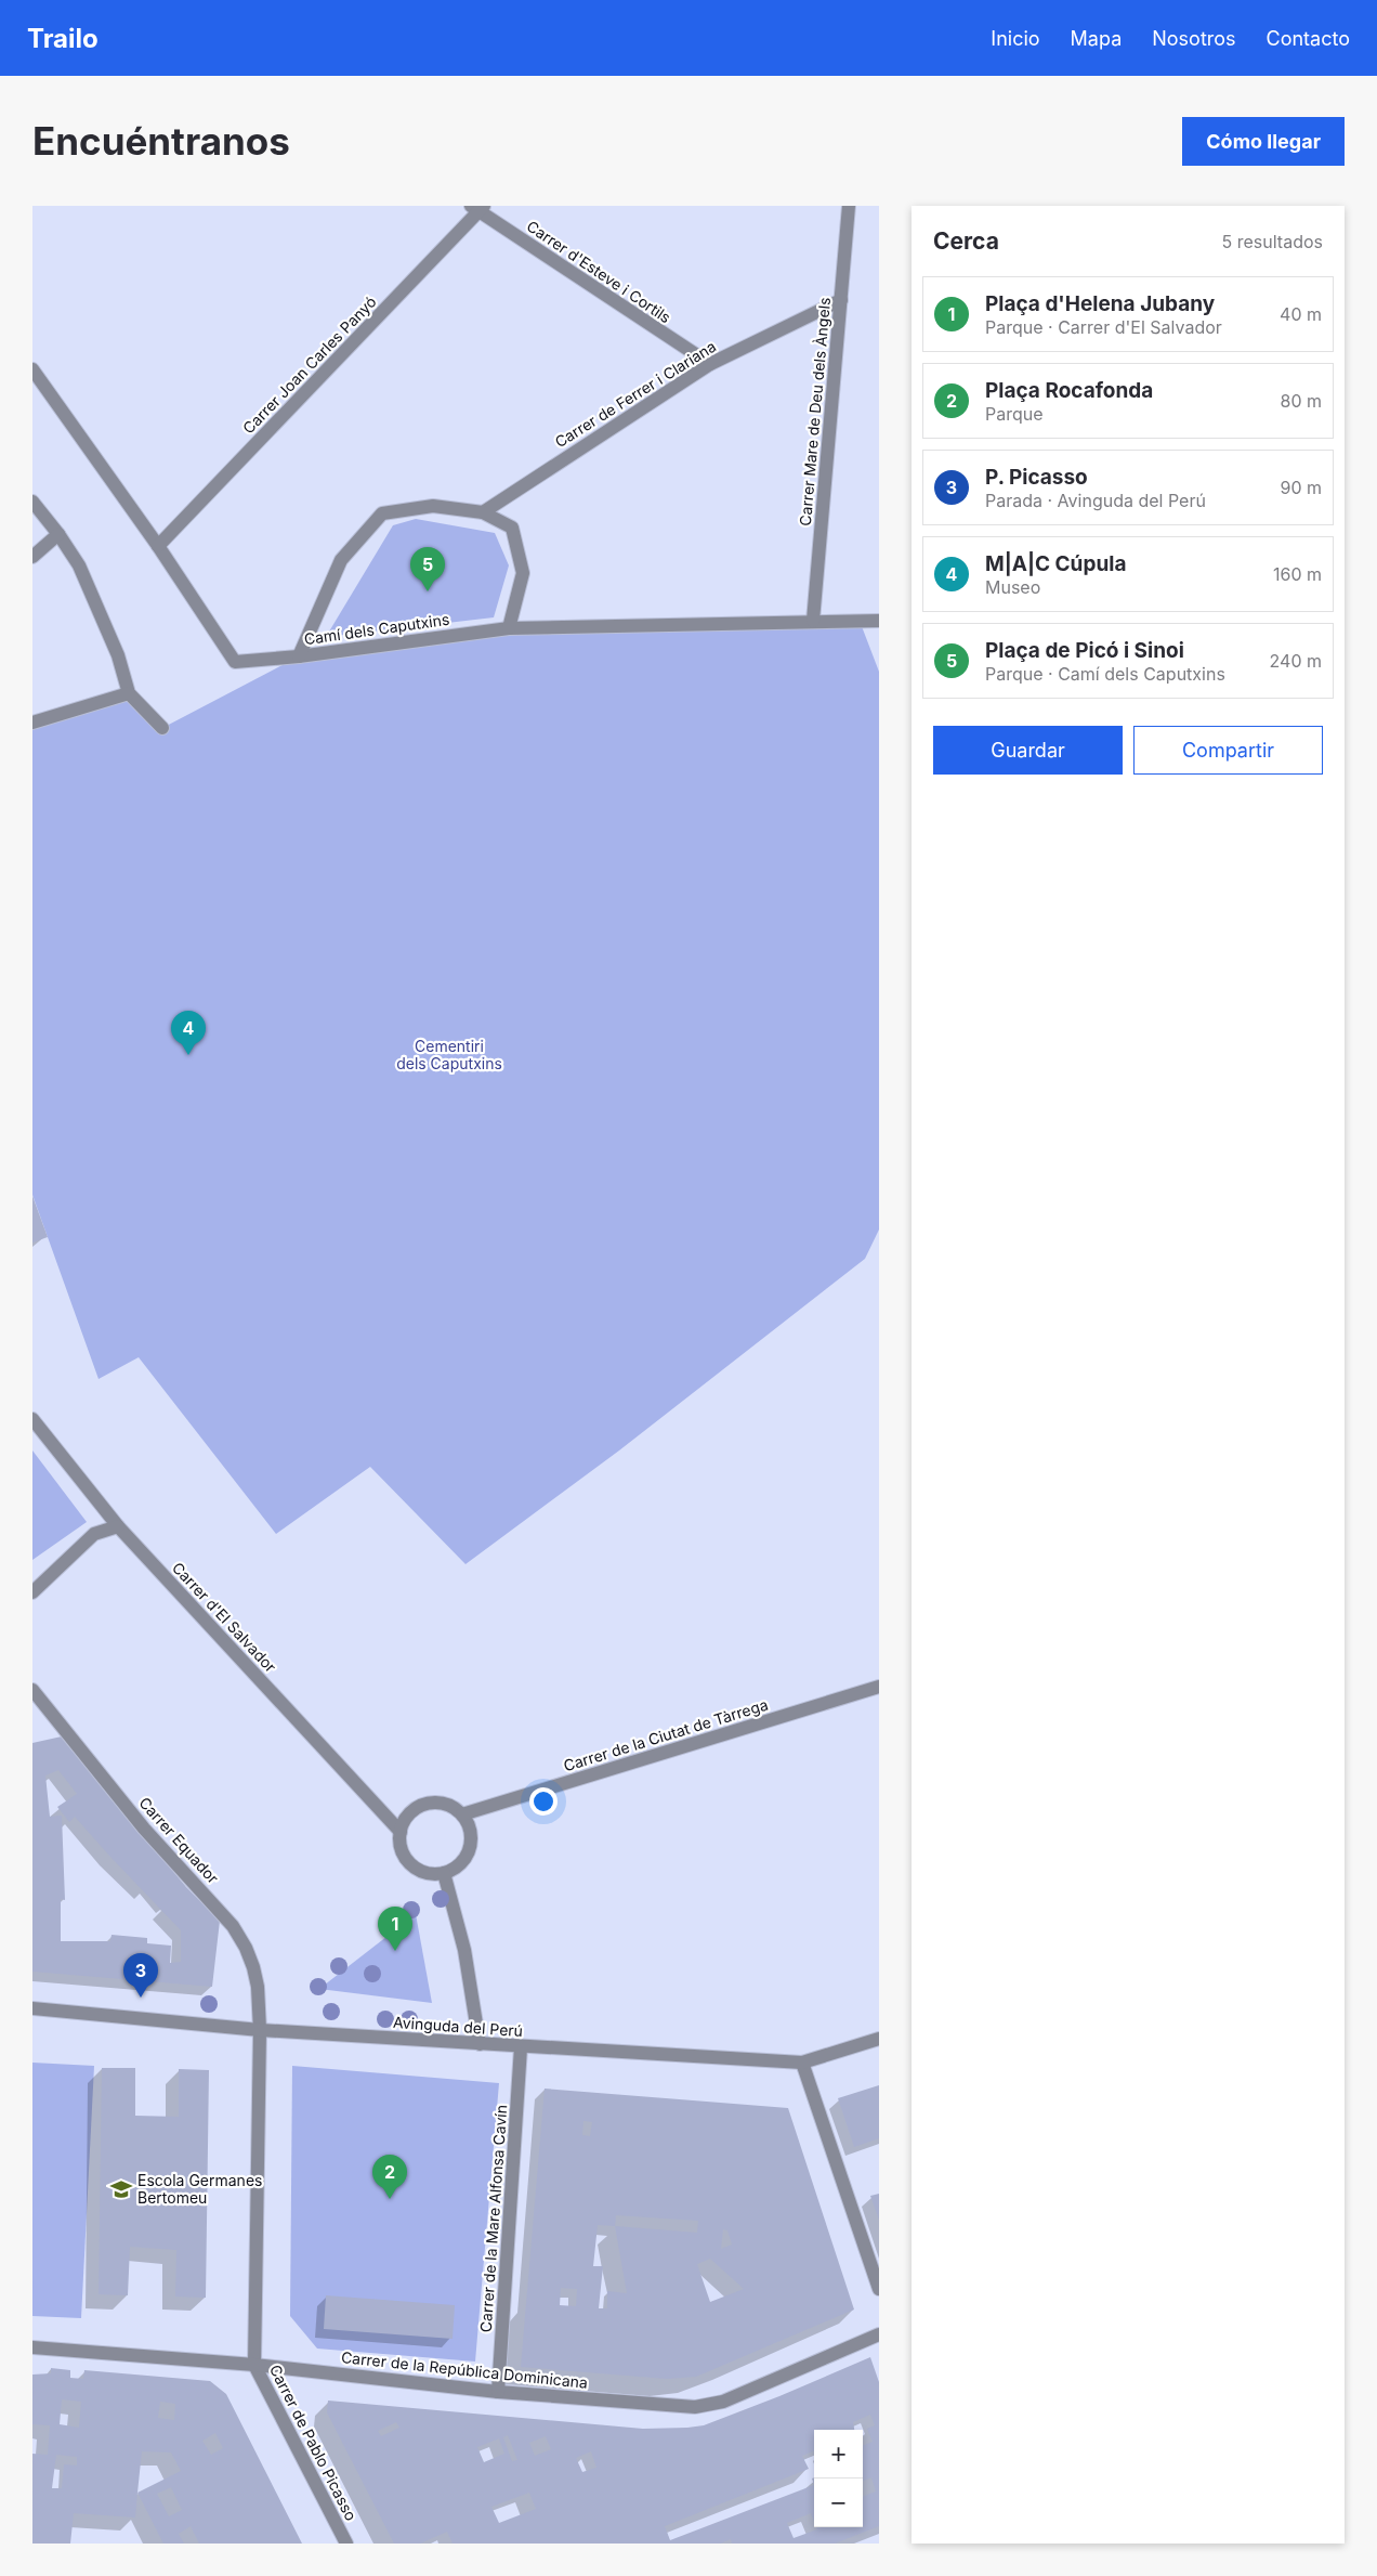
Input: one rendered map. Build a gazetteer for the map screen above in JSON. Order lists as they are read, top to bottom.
{
  "streets": {
    "street": [
      "Carrer d'Esteve i Cortils",
      "Carrer Joan Carles Panyó",
      "Carrer de Ferrer i Clariana",
      "Carrer Mare de Deu dels Àngels",
      "Camí dels Caputxins",
      "Carrer d'El Salvador",
      "Carrer de la Ciutat de Tàrrega",
      "Carrer Equador",
      "Avinguda del Perú",
      "Carrer de la Mare Alfonsa Cavín",
      "Carrer de la República Dominicana",
      "Carrer de Pablo Picasso"
    ]
  },
  "crossings": [
    ["Carrer d'Esteve i Cortils", "Carrer Joan Carles Panyó"],
    ["Carrer d'Esteve i Cortils", "Carrer de Ferrer i Clariana"],
    ["Carrer Joan Carles Panyó", "Camí dels Caputxins"],
    ["Carrer de Ferrer i Clariana", "Carrer Mare de Deu dels Àngels"],
    ["Carrer Mare de Deu dels Àngels", "Camí dels Caputxins"],
    ["Carrer d'El Salvador", "Carrer de la Ciutat de Tàrrega"],
    ["Carrer Equador", "Avinguda del Perú"],
    ["Carrer Equador", "Carrer de Pablo Picasso"],
    ["Avinguda del Perú", "Carrer de la Mare Alfonsa Cavín"],
    ["Avinguda del Perú", "Carrer de Pablo Picasso"],
    ["Carrer de la Mare Alfonsa Cavín", "Carrer de la República Dominicana"],
    ["Carrer de la República Dominicana", "Carrer de Pablo Picasso"]
  ],
  "parks": ["Cementiri dels Caputxins"],
  "places": {
    "school or university": ["Escola Germanes Bertomeu"]
  },
  "page": {
    "header": "Trailo",
    "nav": [
      "Inicio",
      "Mapa",
      "Nosotros",
      "Contacto"
    ],
    "buttons": [
      "Cómo llegar",
      ["Guardar", "Compartir"]
    ],
    "title": "Encuéntranos",
    "heading": ["Cerca", "5 resultados"],
    "list": [
      {
        "mark": "1",
        "name": "Plaça d'Helena Jubany",
        "note": "Parque · Carrer d'El Salvador",
        "value": "40 m"
      },
      {
        "mark": "2",
        "name": "Plaça Rocafonda",
        "note": "Parque",
        "value": "80 m"
      },
      {
        "mark": "3",
        "name": "P. Picasso",
        "note": "Parada · Avinguda del Perú",
        "value": "90 m"
      },
      {
        "mark": "4",
        "name": "M|A|C Cúpula",
        "note": "Museo",
        "value": "160 m"
      },
      {
        "mark": "5",
        "name": "Plaça de Picó i Sinoi",
        "note": "Parque · Camí dels Caputxins",
        "value": "240 m"
      }
    ],
    "pins": [
      "5",
      "4",
      "1",
      "3",
      "2"
    ],
    "map_buttons": ["+", "−"]
  }
}
